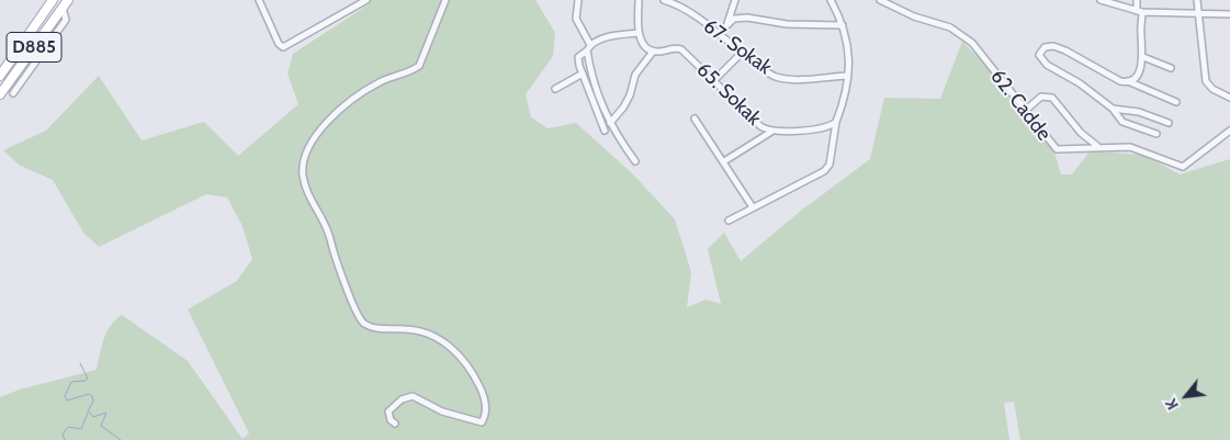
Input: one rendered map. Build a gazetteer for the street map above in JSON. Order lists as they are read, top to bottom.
{
  "streets": {
    "main road": ["D885"],
    "street": ["67. Sokak", "65. Sokak", "62. Cadde"]
  },
  "north": "bottom left"
}
